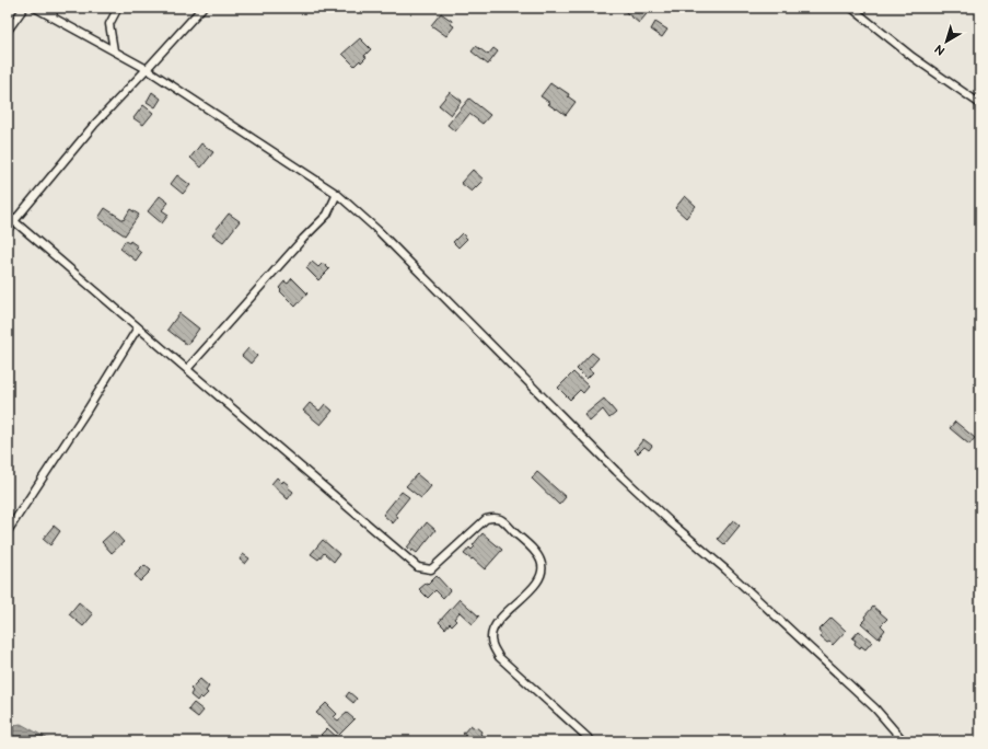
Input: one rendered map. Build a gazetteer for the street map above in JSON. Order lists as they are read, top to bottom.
{
  "north": "bottom left"
}
